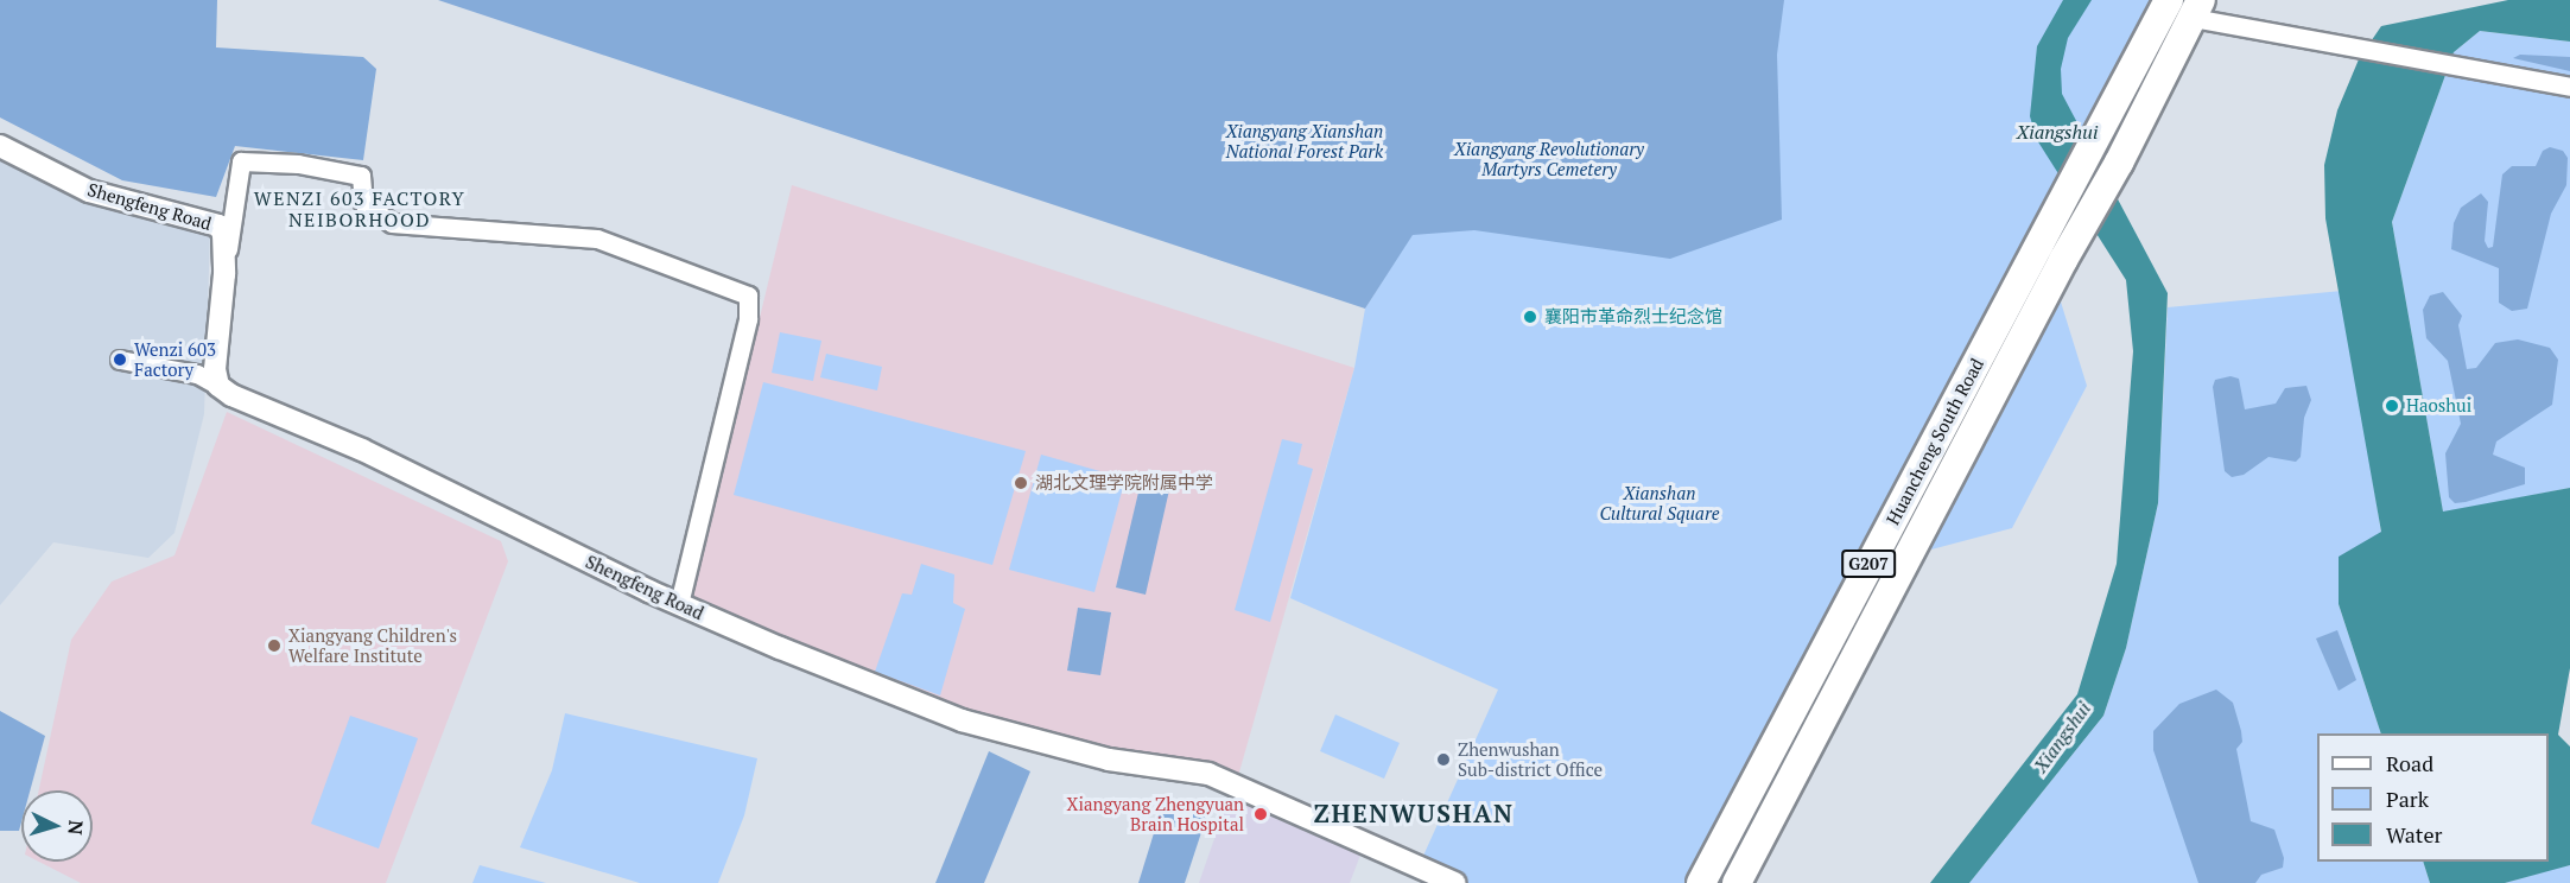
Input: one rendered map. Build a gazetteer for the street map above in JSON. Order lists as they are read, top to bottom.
{
  "streets": {
    "highway": ["Huancheng South Road", "G207"],
    "street": ["Shengfeng Road"]
  },
  "districts": ["WENZI 603 FACTORY NEIBORHOOD", "ZHENWUSHAN"],
  "water": ["Xiangshui"],
  "parks": ["Xiangyang Xianshan National Forest Park", "Xiangyang Revolutionary Martyrs Cemetery", "Xianshan Cultural Square"],
  "places": [
    "襄阳市革命烈士纪念馆",
    "Wenzi 603 Factory",
    "Haoshui",
    "湖北文理学院附属中学",
    "Xiangyang Children's Welfare Institute",
    "Zhenwushan Sub-district Office",
    "Xiangyang Zhengyuan Brain Hospital"
  ],
  "legend": ["Road", "Park", "Water"],
  "north": "right"
}
